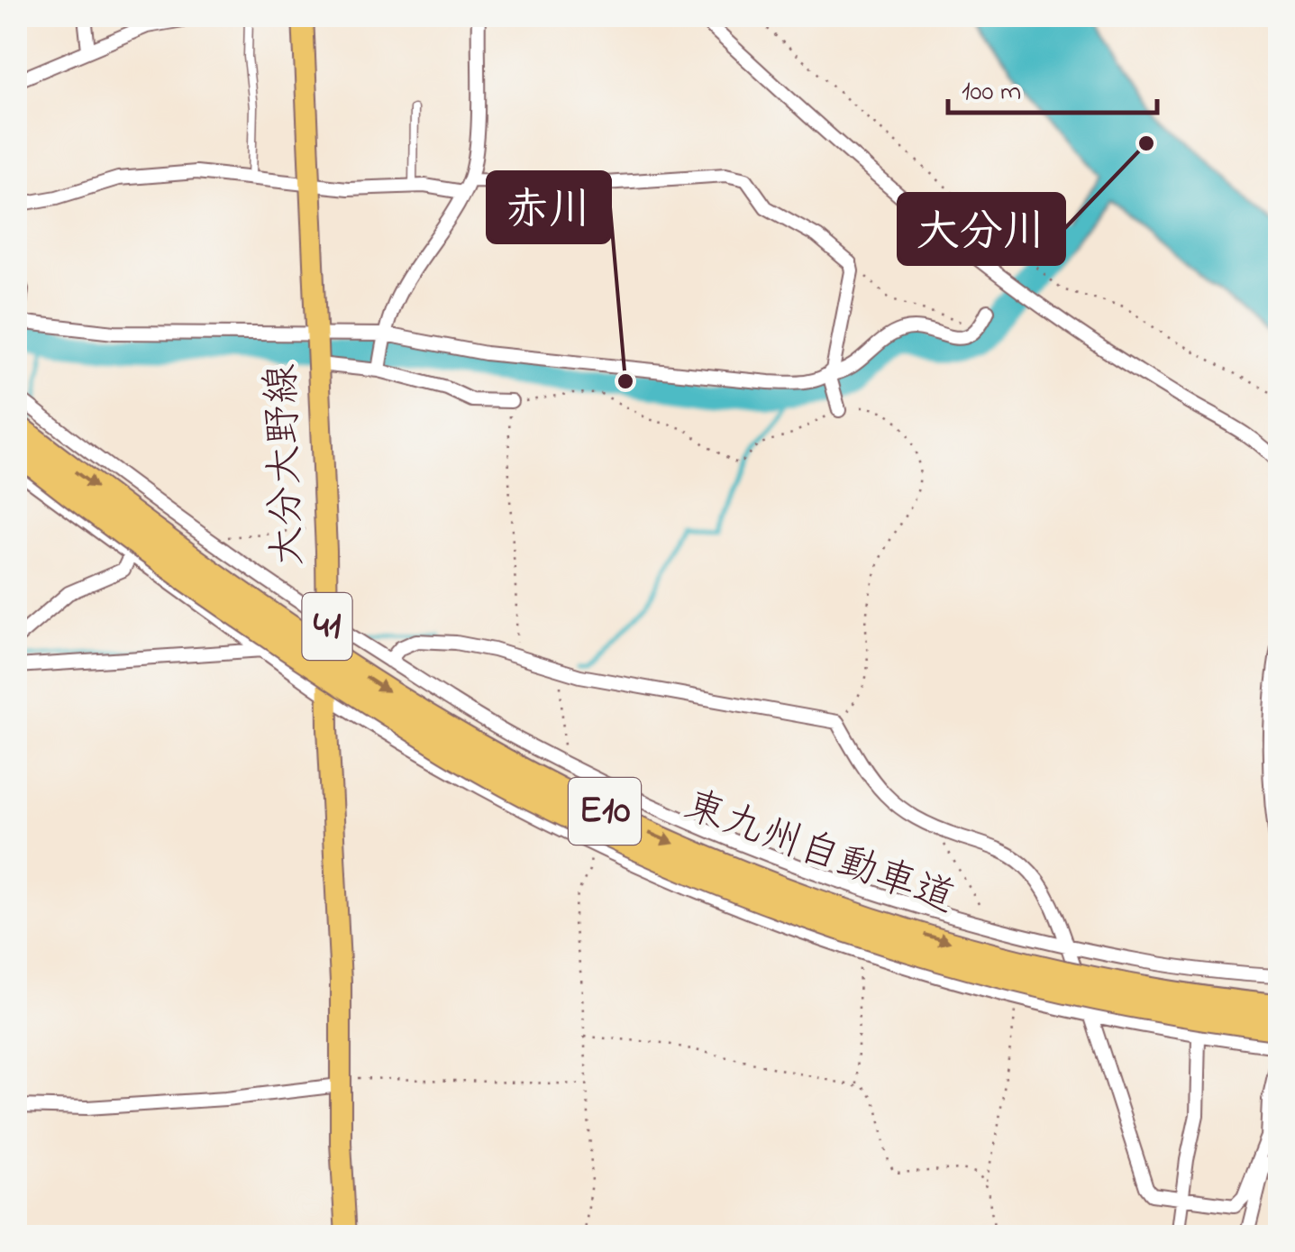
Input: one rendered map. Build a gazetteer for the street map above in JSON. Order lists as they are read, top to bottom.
{
  "streets": {
    "highway": ["E10", "東九州自動車道"],
    "main road": ["大分大野線", "41"]
  },
  "places": ["大分川", "赤川"],
  "scale_bar": "100 m"
}
